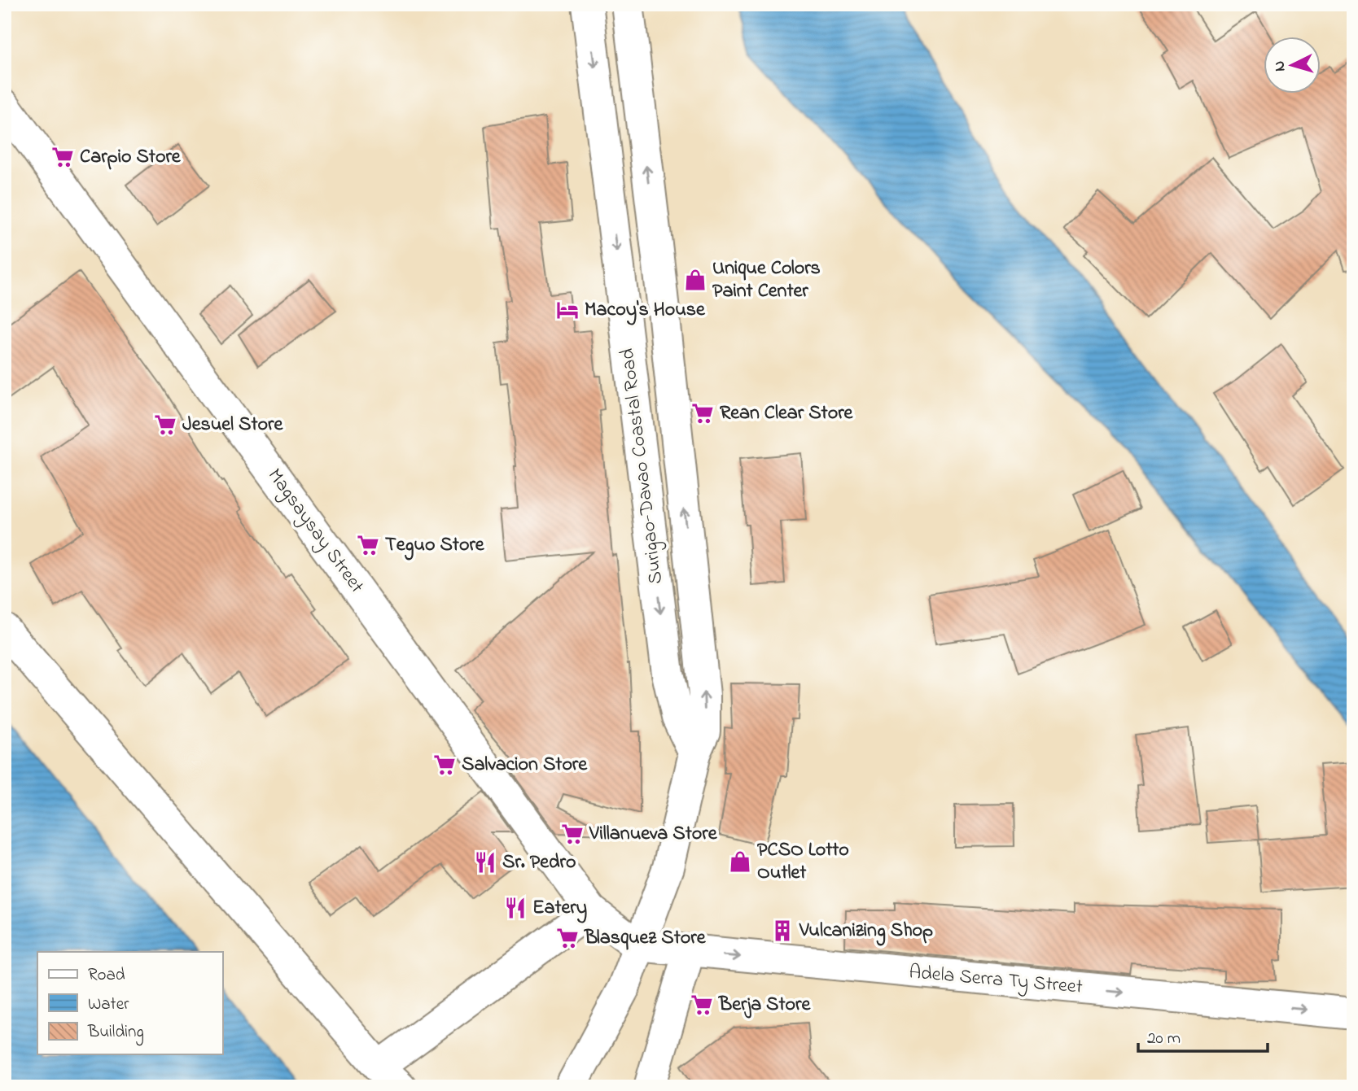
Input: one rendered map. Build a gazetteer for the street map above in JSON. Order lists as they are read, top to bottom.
{
  "streets": {
    "main road": ["Surigao-Davao Coastal Road", "Magsaysay Street", "Adela Serra Ty Street"]
  },
  "crossings": [
    ["Surigao-Davao Coastal Road", "Magsaysay Street"],
    ["Surigao-Davao Coastal Road", "Adela Serra Ty Street"],
    ["Magsaysay Street", "Adela Serra Ty Street"]
  ],
  "one_way": ["Adela Serra Ty Street"],
  "places": {
    "supermarket": [
      "Carpio Store",
      "Rean Clear Store",
      "Jesuel Store",
      "Teguo Store",
      "Salvacion Store",
      "Villanueva Store",
      "Blasquez Store",
      "Berja Store"
    ],
    "shop": ["Unique Colors Paint Center", "PCSO Lotto Outlet"],
    "hotel": ["Macoy's House"],
    "restaurant": ["Sr. Pedro", "Eatery"],
    "building": ["Vulcanizing Shop"]
  },
  "legend": ["Road", "Water", "Building"],
  "scale_bar": "20 m",
  "north": "left"
}
